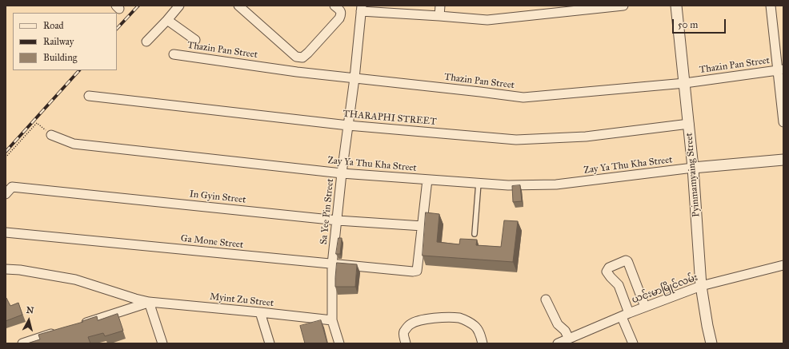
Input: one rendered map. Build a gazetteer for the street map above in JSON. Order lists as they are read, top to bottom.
{
  "streets": {
    "street": [
      "Thazin Pan Street",
      "THARAPHI STREET",
      "Zay Ya Thu Kha Street",
      "Pyinmamyaing Street",
      "In Gyin Street",
      "Sa Yee Pin Street",
      "Ga Mone Street",
      "ယင်းမာမြိုင်လမ်း",
      "Myint Zu Street"
    ]
  },
  "crossings": [
    ["Thazin Pan Street", "Pyinmamyaing Street"],
    ["Thazin Pan Street", "Sa Yee Pin Street"],
    ["THARAPHI STREET", "Pyinmamyaing Street"],
    ["THARAPHI STREET", "Sa Yee Pin Street"],
    ["Zay Ya Thu Kha Street", "Pyinmamyaing Street"],
    ["Zay Ya Thu Kha Street", "Sa Yee Pin Street"],
    ["Pyinmamyaing Street", "ယင်းမာမြိုင်လမ်း"],
    ["In Gyin Street", "Sa Yee Pin Street"],
    ["In Gyin Street", "Ga Mone Street"],
    ["Sa Yee Pin Street", "Ga Mone Street"],
    ["Sa Yee Pin Street", "Myint Zu Street"]
  ],
  "legend": ["Road", "Railway", "Building"],
  "scale_bar": "50 m",
  "north": "top"
}
